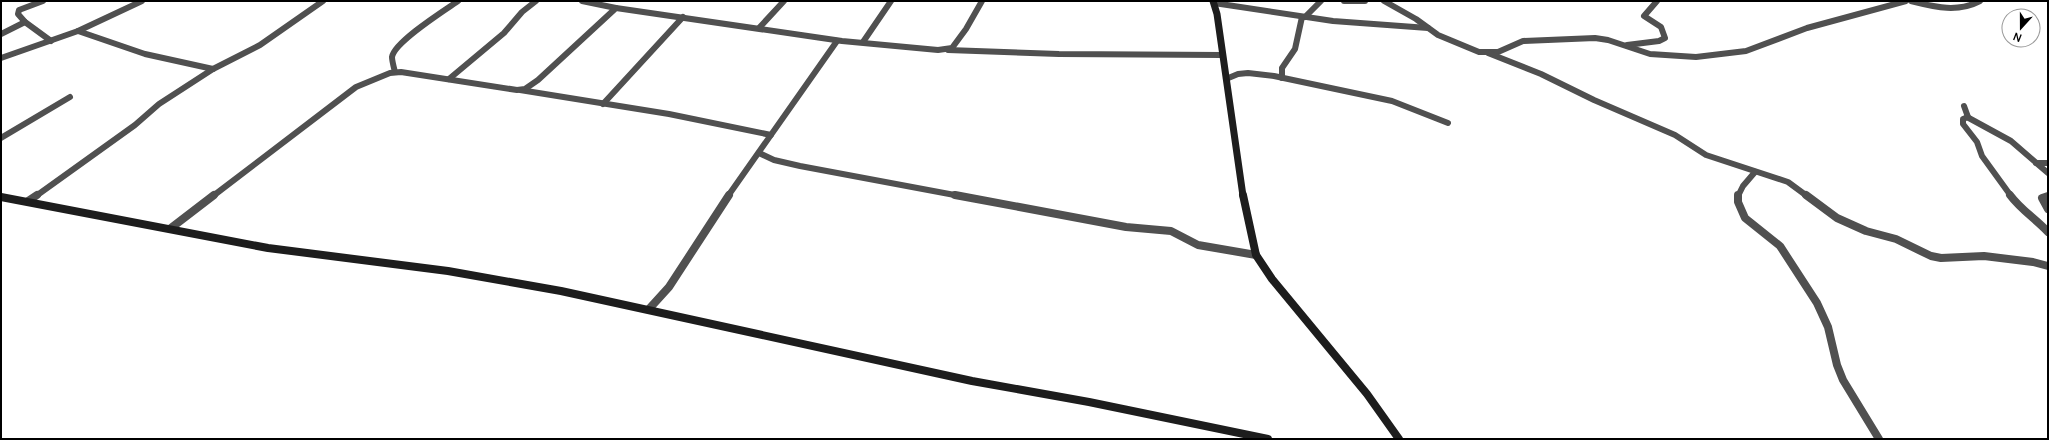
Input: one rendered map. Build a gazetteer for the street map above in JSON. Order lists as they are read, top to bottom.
{
  "north": "bottom"
}
